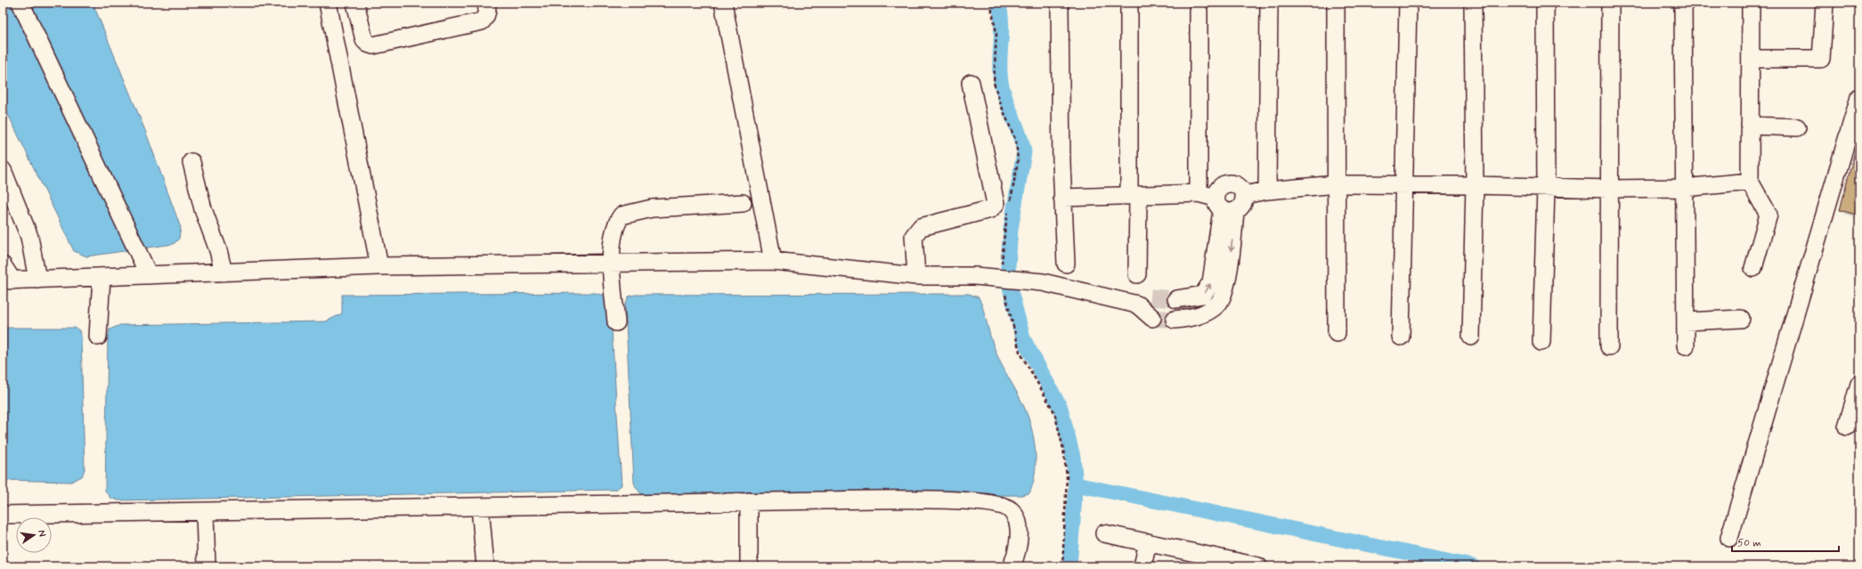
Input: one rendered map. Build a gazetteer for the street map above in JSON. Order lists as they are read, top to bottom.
{
  "scale_bar": "50 m",
  "north": "right"
}
